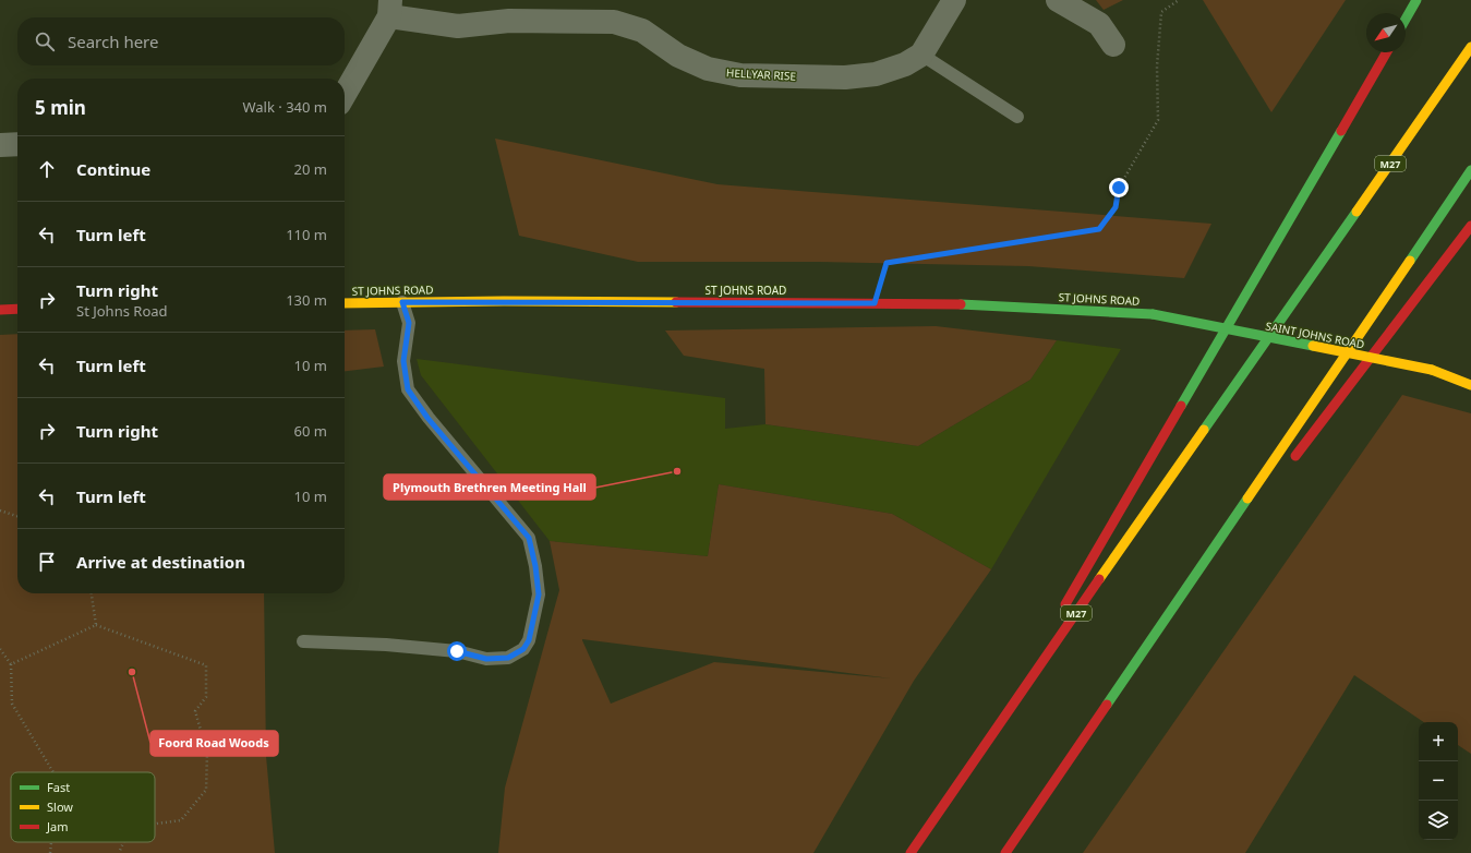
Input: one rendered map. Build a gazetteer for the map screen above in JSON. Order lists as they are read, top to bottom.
{
  "streets": {
    "main road": ["M27", "ST JOHNS ROAD", "SAINT JOHNS ROAD"],
    "street": ["HELLYAR RISE"]
  },
  "crossings": [
    ["ST JOHNS ROAD", "SAINT JOHNS ROAD"]
  ],
  "places": ["Plymouth Brethren Meeting Hall", "Foord Road Woods"],
  "legend": ["Fast", "Slow", "Jam"],
  "north": "bottom left",
  "page": {
    "search": "Search here",
    "heading": ["5 min", "Walk · 340 m"],
    "list": [
      ["Continue", "20 m"],
      ["Turn left", "110 m"],
      ["Turn right", "St Johns Road", "130 m"],
      ["Turn left", "10 m"],
      ["Turn right", "60 m"],
      ["Turn left", "10 m"],
      "Arrive at destination"
    ],
    "map_buttons": ["+", "−"]
  }
}
